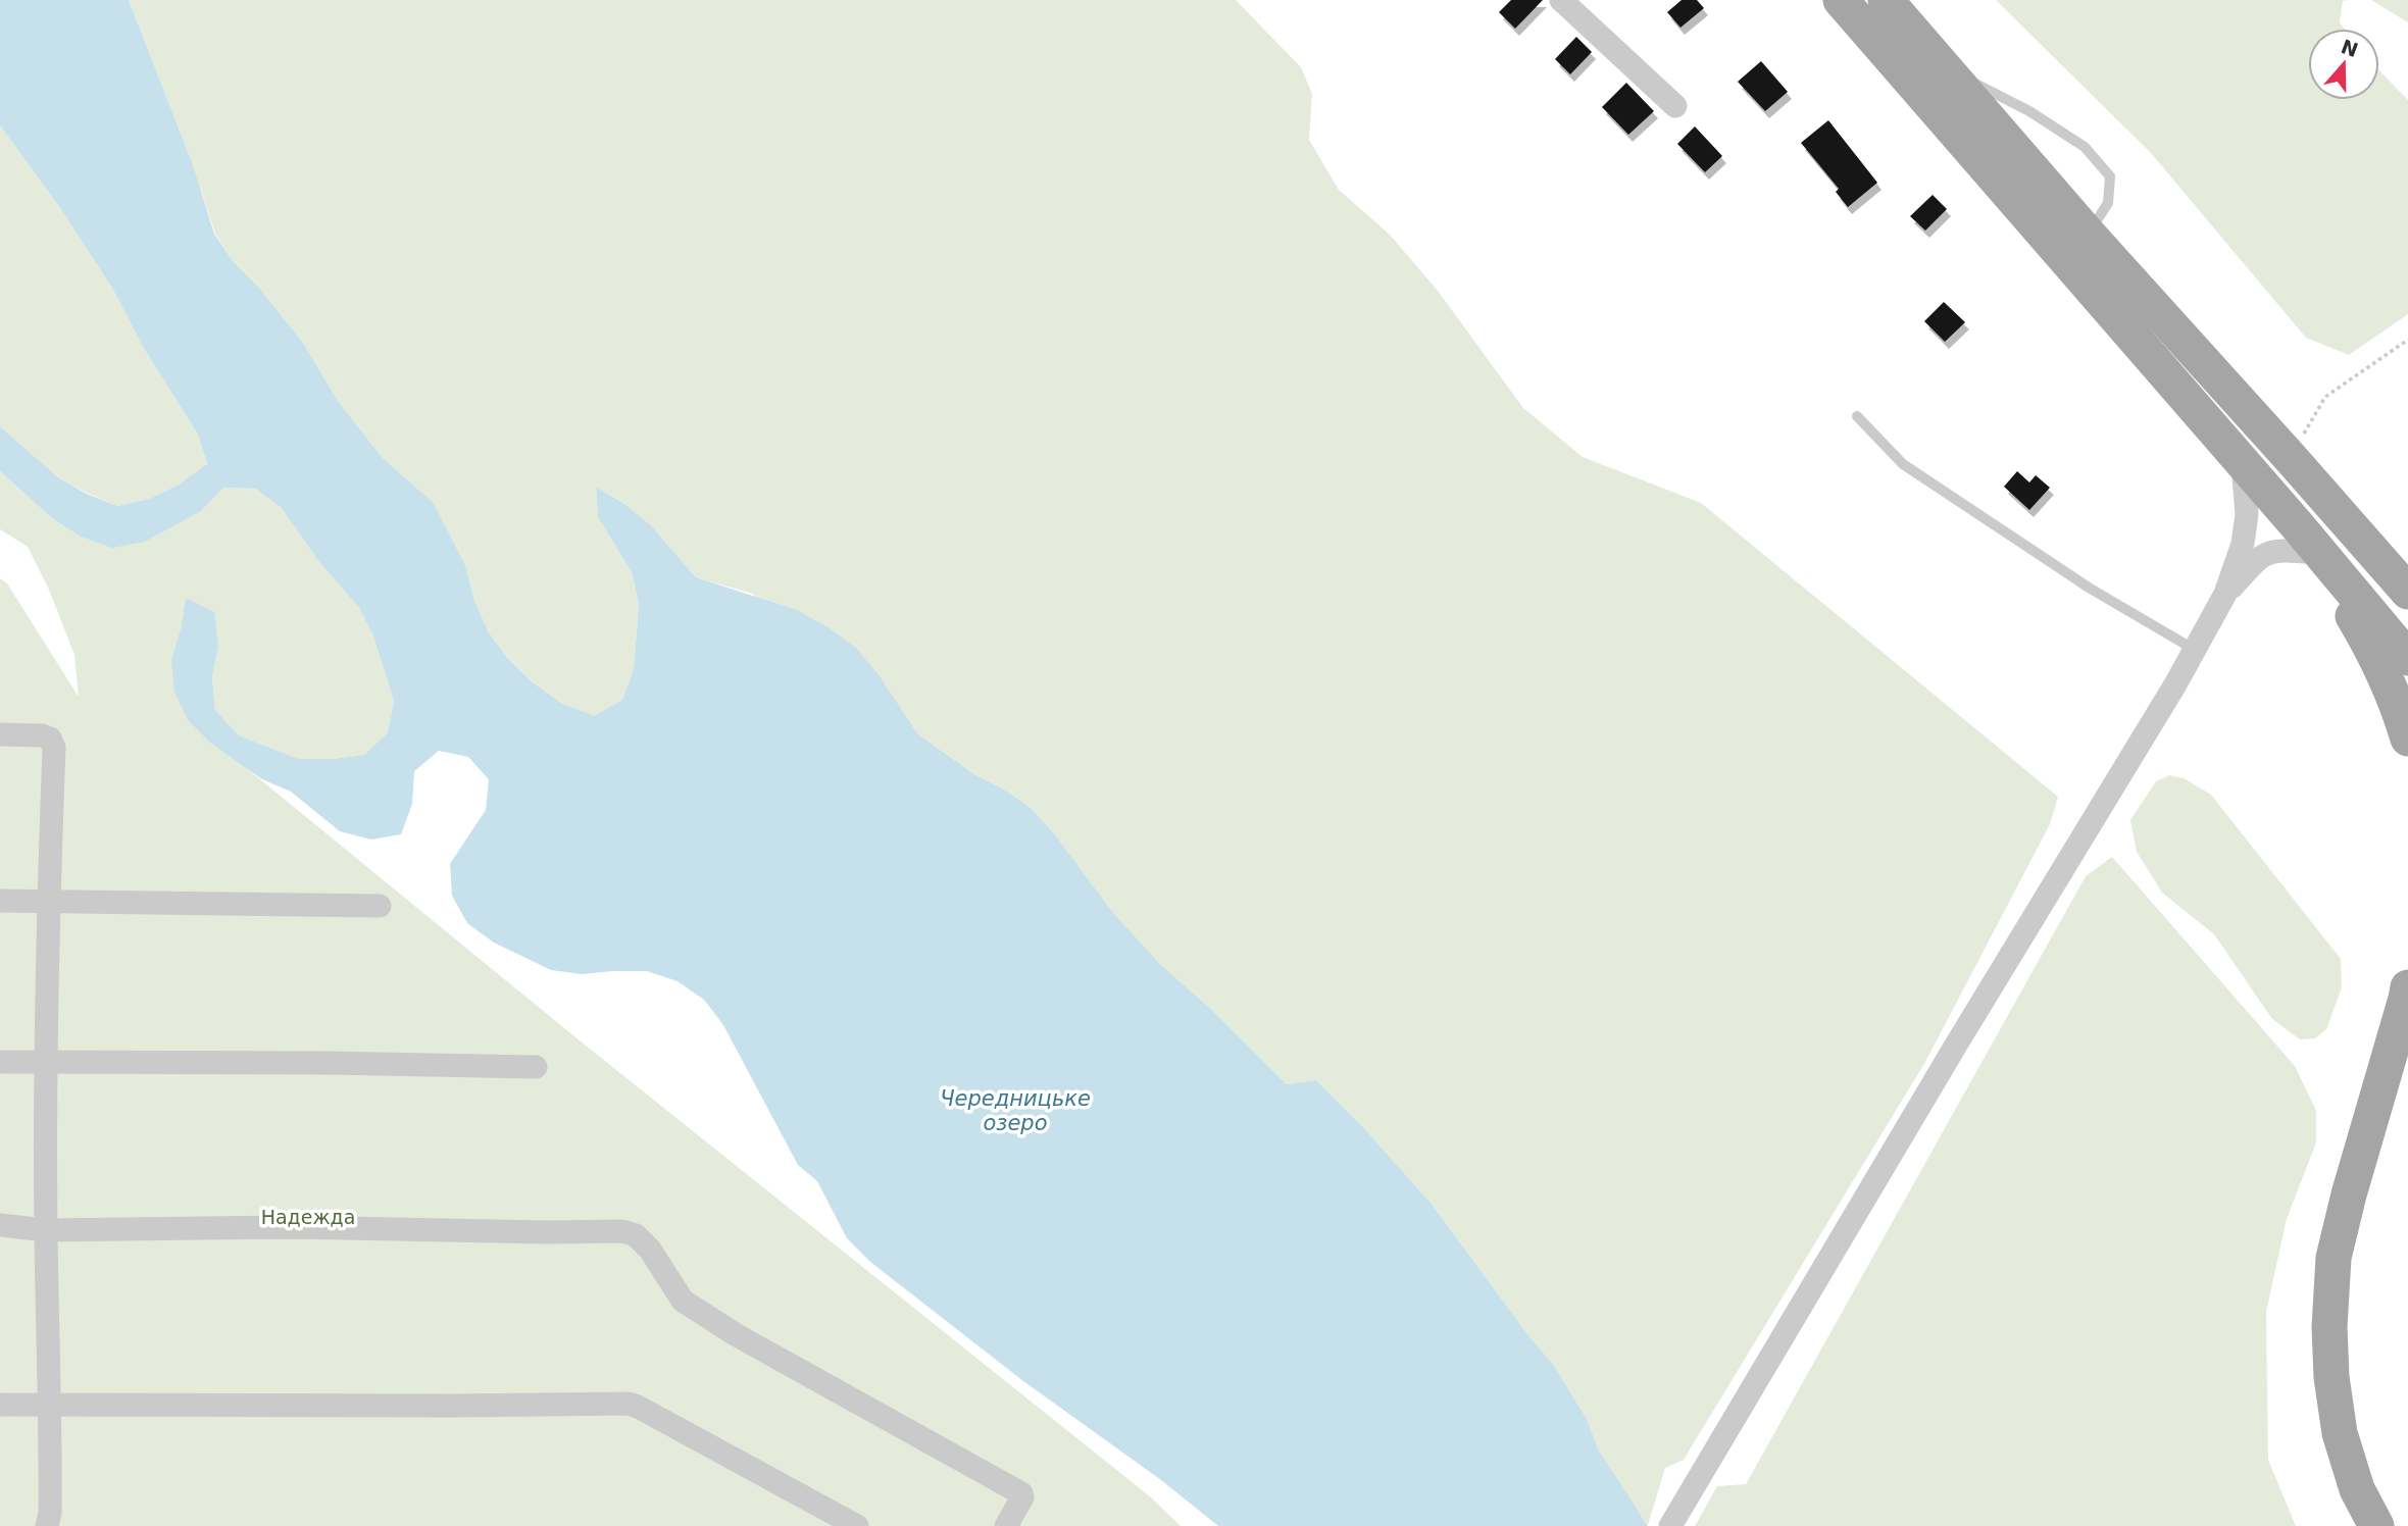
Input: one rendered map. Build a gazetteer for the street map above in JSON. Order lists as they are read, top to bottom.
{
  "water": ["Чередницьке озеро"],
  "parks": ["Надежда"],
  "north": "top"
}
